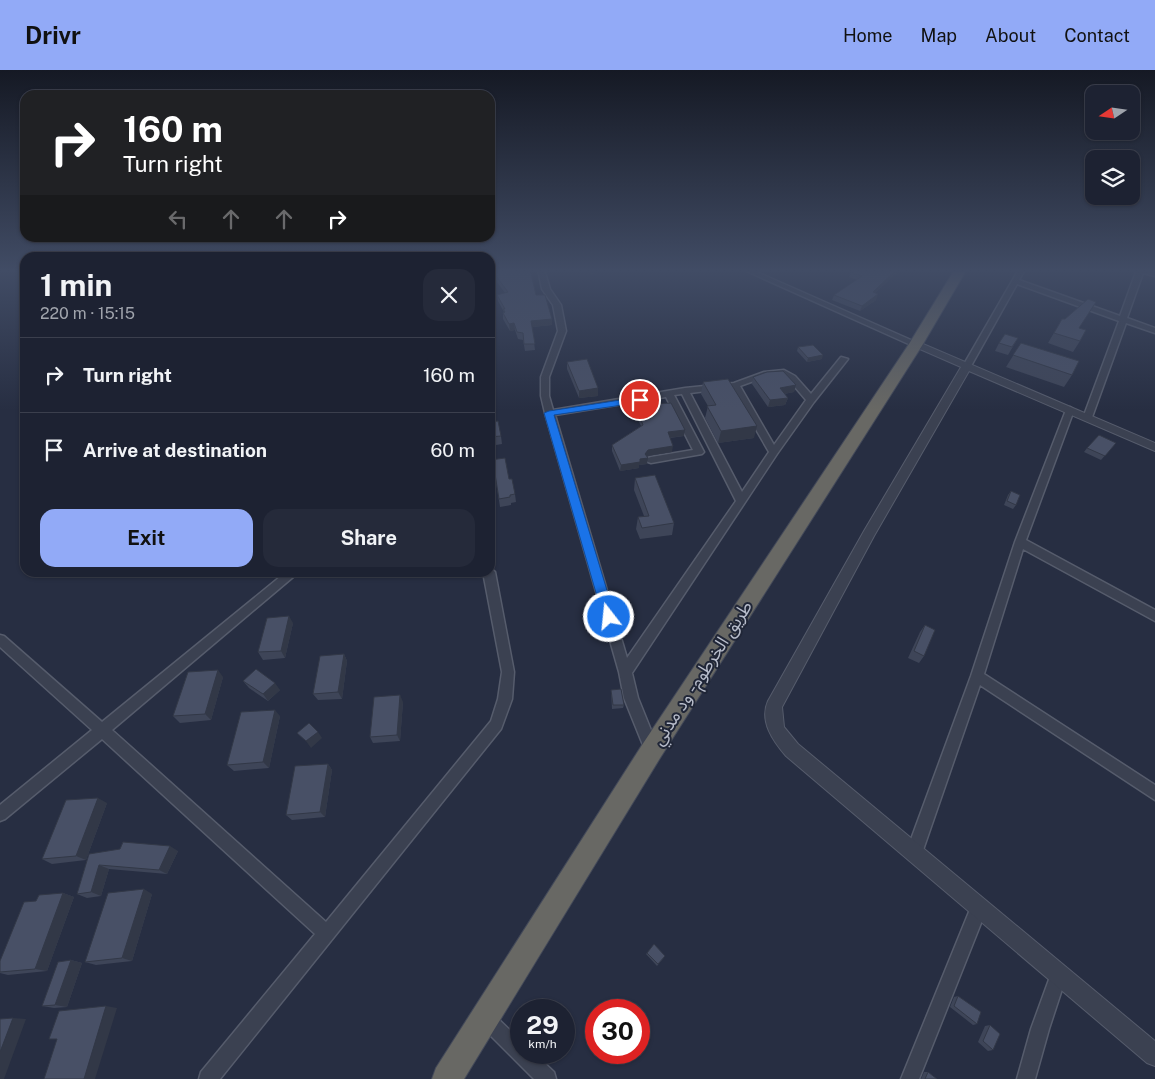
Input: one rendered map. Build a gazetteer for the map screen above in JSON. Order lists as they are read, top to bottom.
{
  "streets": {
    "highway": ["طريق الخرطوم - ود مدني"]
  },
  "north": "left",
  "page": {
    "header": "Drivr",
    "nav": [
      "Home",
      "Map",
      "About",
      "Contact"
    ],
    "turn": ["160 m", "Turn right"],
    "heading": ["1 min", "220 m · 15:15"],
    "list": [
      {
        "name": "Turn right",
        "value": "160 m"
      },
      {
        "name": "Arrive at destination",
        "value": "60 m"
      }
    ],
    "buttons": ["Exit", "Share"],
    "speed": "29 km/h",
    "limit": "30"
  }
}
